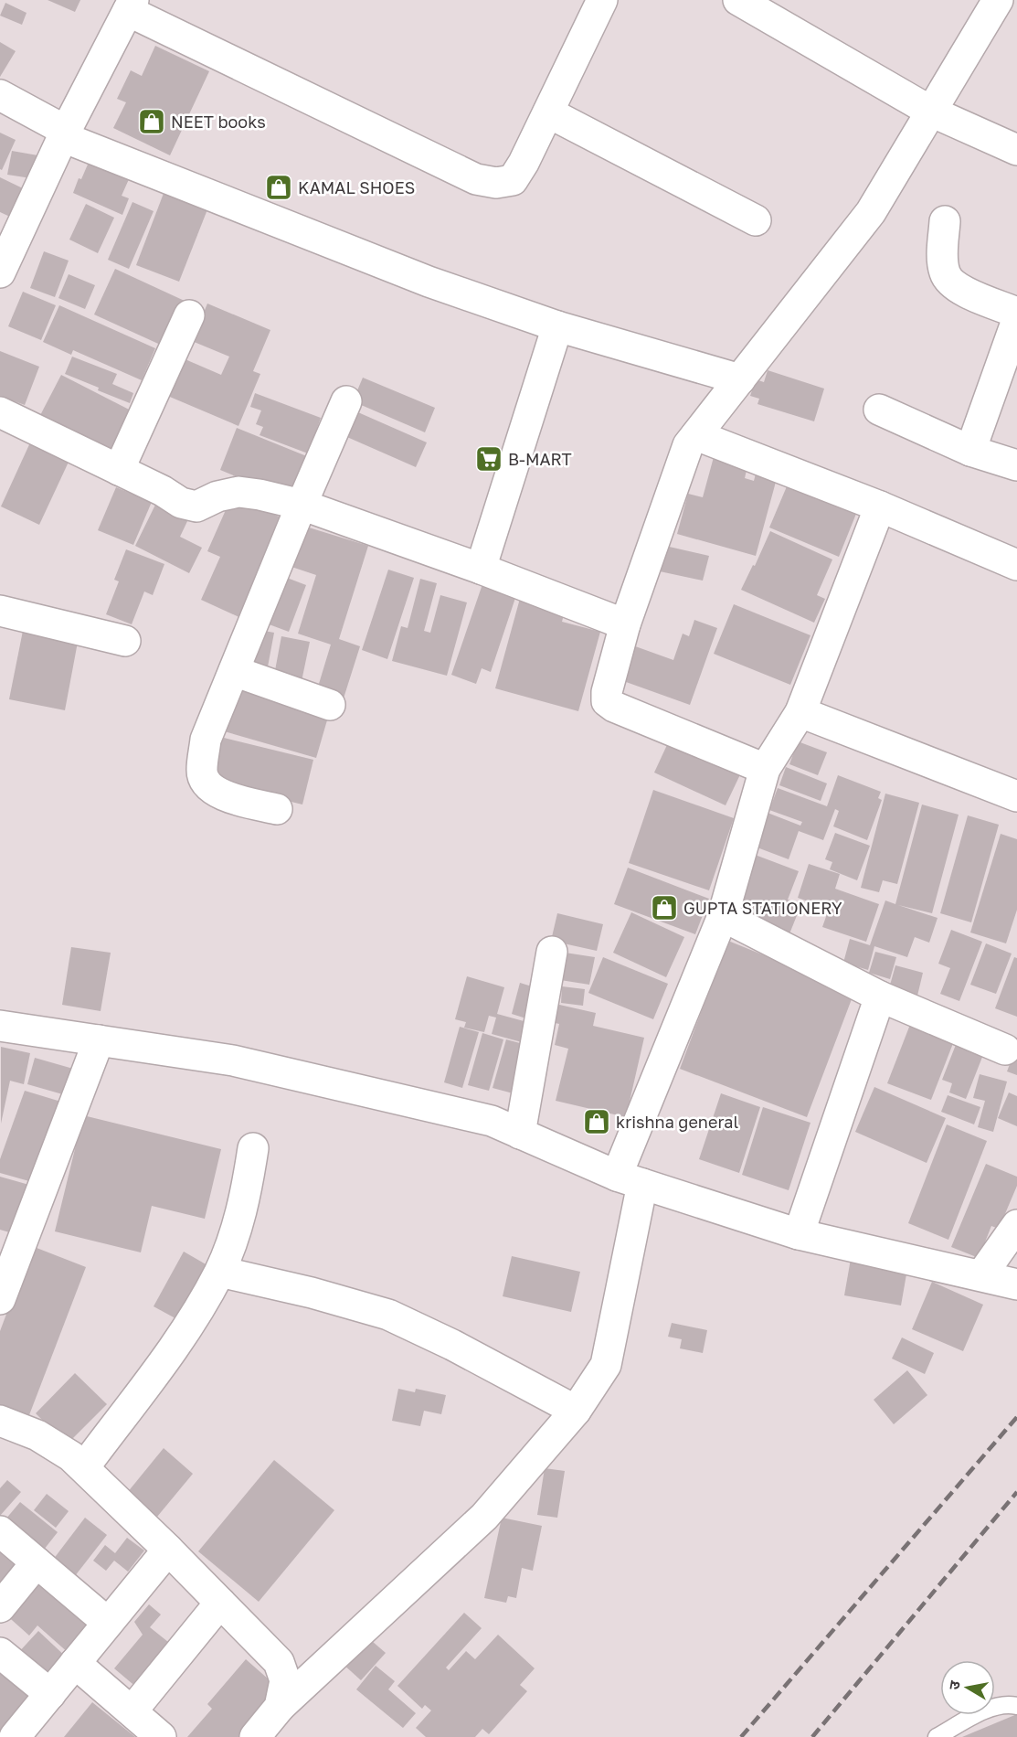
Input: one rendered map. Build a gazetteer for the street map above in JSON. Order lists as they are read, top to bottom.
{
  "places": {
    "shop": [
      "NEET books",
      "KAMAL SHOES",
      "GUPTA STATIONERY",
      "krishna general"
    ],
    "supermarket": ["B-MART"]
  },
  "north": "left"
}
